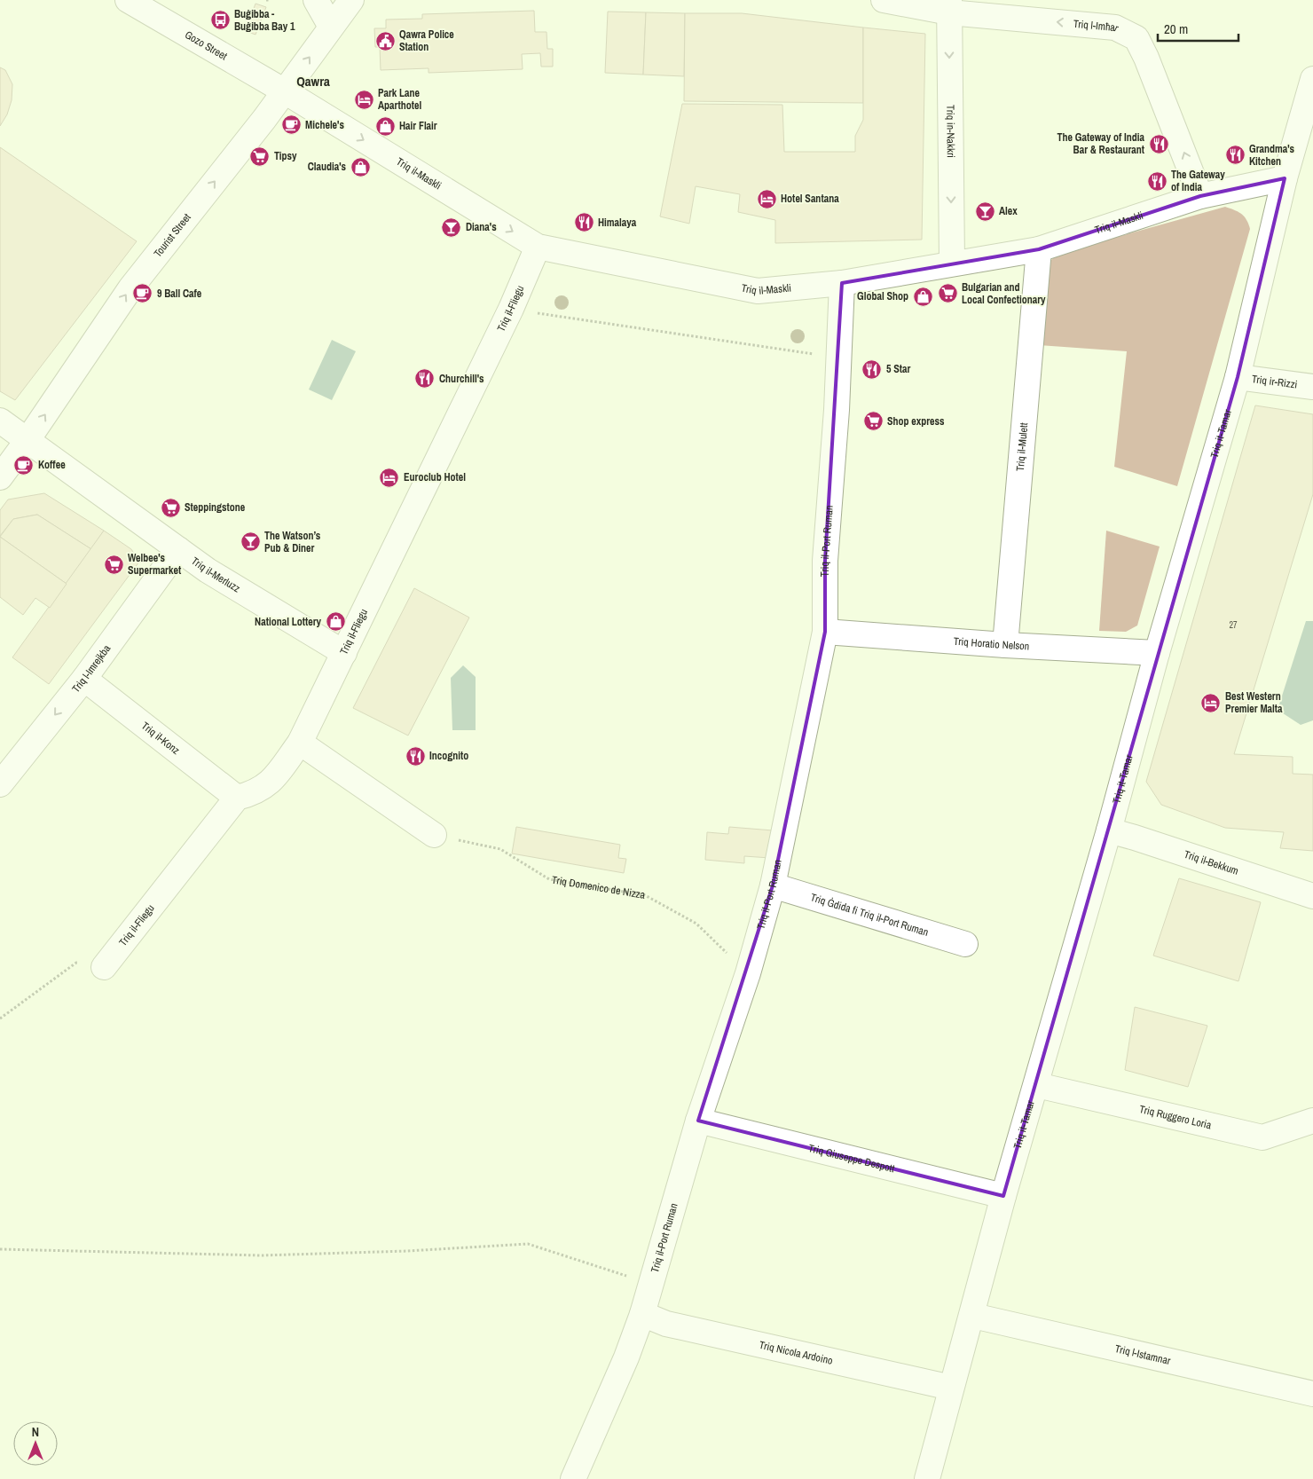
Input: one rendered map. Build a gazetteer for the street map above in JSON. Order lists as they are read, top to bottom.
{
  "streets": {
    "street": [
      "Triq l-Imħar",
      "Gozo Street",
      "Triq in-Nakkri",
      "Triq il-Maskli",
      "Tourist Street",
      "Triq il-Fliegu",
      "Triq ir-Rizzi",
      "Triq it-Tamar",
      "Triq il-Mulett",
      "Triq il-Port Ruman",
      "Triq il-Merluzz",
      "Triq Horatio Nelson",
      "Triq l-Imrejkba",
      "Triq il-Konz",
      "Triq il-Bekkum",
      "Triq Ġdida fi Triq il-Port Ruman",
      "Triq Ruggero Loria",
      "Triq Giuseppe Despott",
      "Triq Nicola Ardoino",
      "Triq l-Istamnar"
    ],
    "path": ["Triq Domenico de Nizza"]
  },
  "crossings": [
    ["Triq l-Imħar", "Triq in-Nakkri"],
    ["Triq l-Imħar", "Triq il-Maskli"],
    ["Gozo Street", "Triq il-Maskli"],
    ["Gozo Street", "Tourist Street"],
    ["Triq in-Nakkri", "Triq il-Maskli"],
    ["Triq il-Maskli", "Tourist Street"],
    ["Triq il-Maskli", "Triq il-Fliegu"],
    ["Triq il-Maskli", "Triq it-Tamar"],
    ["Triq il-Maskli", "Triq il-Mulett"],
    ["Triq il-Maskli", "Triq il-Port Ruman"],
    ["Tourist Street", "Triq il-Merluzz"],
    ["Triq il-Fliegu", "Triq il-Merluzz"],
    ["Triq il-Fliegu", "Triq il-Konz"],
    ["Triq ir-Rizzi", "Triq it-Tamar"],
    ["Triq it-Tamar", "Triq Horatio Nelson"],
    ["Triq it-Tamar", "Triq il-Bekkum"],
    ["Triq it-Tamar", "Triq Ruggero Loria"],
    ["Triq it-Tamar", "Triq Giuseppe Despott"],
    ["Triq it-Tamar", "Triq Nicola Ardoino"],
    ["Triq it-Tamar", "Triq l-Istamnar"],
    ["Triq il-Mulett", "Triq Horatio Nelson"],
    ["Triq il-Port Ruman", "Triq Horatio Nelson"],
    ["Triq il-Port Ruman", "Triq Domenico de Nizza"],
    ["Triq il-Port Ruman", "Triq Ġdida fi Triq il-Port Ruman"],
    ["Triq il-Port Ruman", "Triq Giuseppe Despott"],
    ["Triq il-Port Ruman", "Triq Nicola Ardoino"],
    ["Triq il-Merluzz", "Triq l-Imrejkba"],
    ["Triq l-Imrejkba", "Triq il-Konz"]
  ],
  "one_way": [
    "Triq l-Imħar",
    "Triq in-Nakkri",
    "Tourist Street",
    "Triq l-Imrejkba"
  ],
  "districts": ["Qawra"],
  "places": {
    "bus stop": ["Buġibba - Buġibba Bay 1"],
    "public building": ["Qawra Police Station"],
    "hotel": [
      "Park Lane Aparthotel",
      "Hotel Santana",
      "Euroclub Hotel",
      "Best Western Premier Malta"
    ],
    "cafe": ["Michele's", "9 Ball Cafe", "Koffee"],
    "shop": [
      "Hair Flair",
      "Claudia's",
      "Global Shop",
      "National Lottery"
    ],
    "restaurant": [
      "The Gateway of India Bar & Restaurant",
      "Grandma's Kitchen",
      "The Gateway of India",
      "Himalaya",
      "5 Star",
      "Churchill's",
      "Incognito"
    ],
    "supermarket": [
      "Tipsy",
      "Bulgarian and Local Confectionary",
      "Shop express",
      "Steppingstone",
      "Welbee's Supermarket"
    ],
    "bar": ["Alex", "Diana's", "The Watson’s Pub & Diner"]
  },
  "house_numbers": ["27"],
  "scale_bar": "20 m",
  "north": "top"
}
